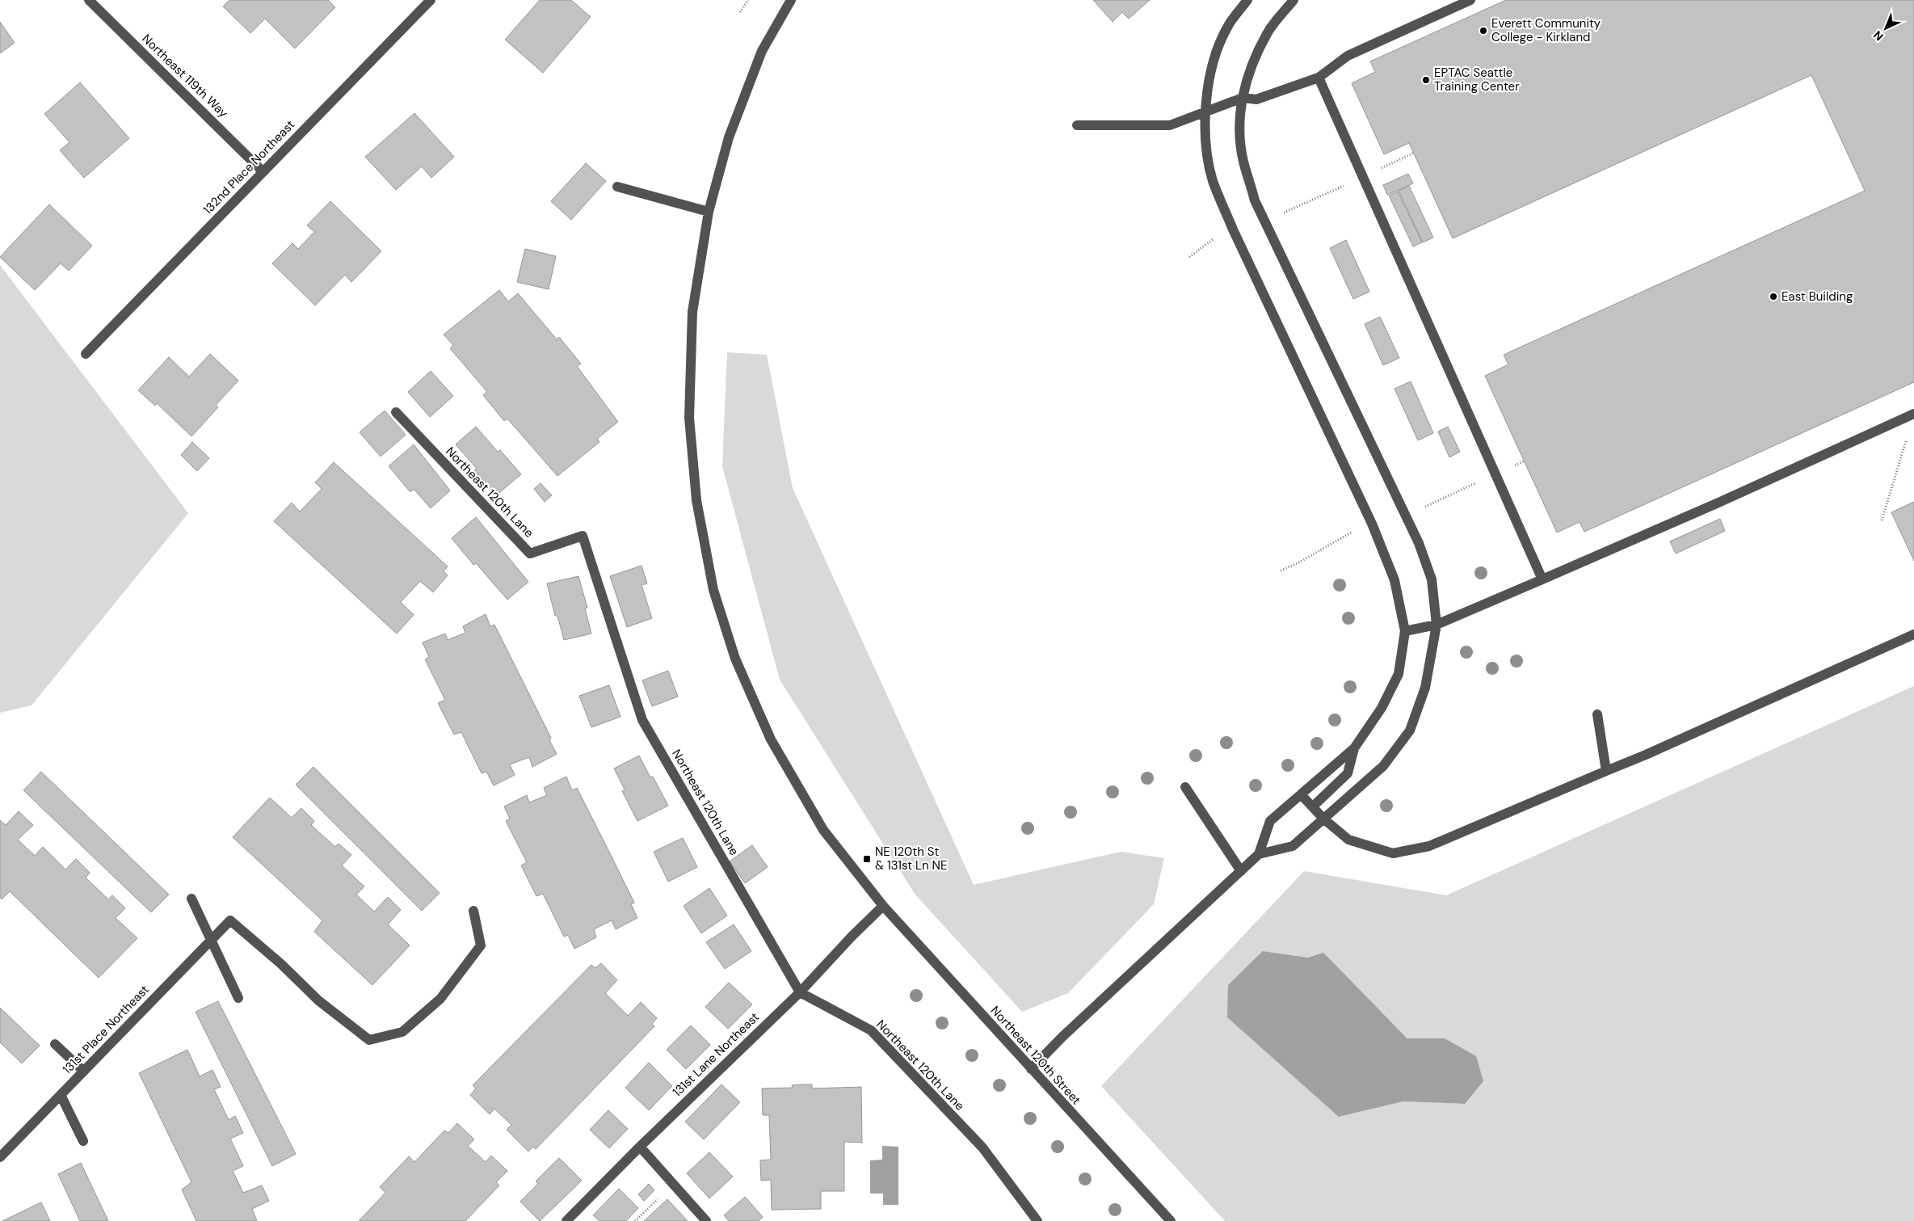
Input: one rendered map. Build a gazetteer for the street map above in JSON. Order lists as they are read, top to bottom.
{
  "streets": {
    "street": [
      "Northeast 119th Way",
      "132nd Place Northeast",
      "Northeast 120th Lane",
      "131st Place Northeast",
      "131st Lane Northeast",
      "Northeast 120th Street"
    ]
  },
  "crossings": [
    ["Northeast 119th Way", "132nd Place Northeast"],
    ["Northeast 120th Lane", "131st Lane Northeast"],
    ["131st Lane Northeast", "Northeast 120th Street"]
  ],
  "places": {
    "other": ["Everett Community College - Kirkland", "EPTAC Seattle Training Center", "East Building"],
    "transit": ["NE 120th St & 131st Ln NE"]
  },
  "north": "bottom left"
}
